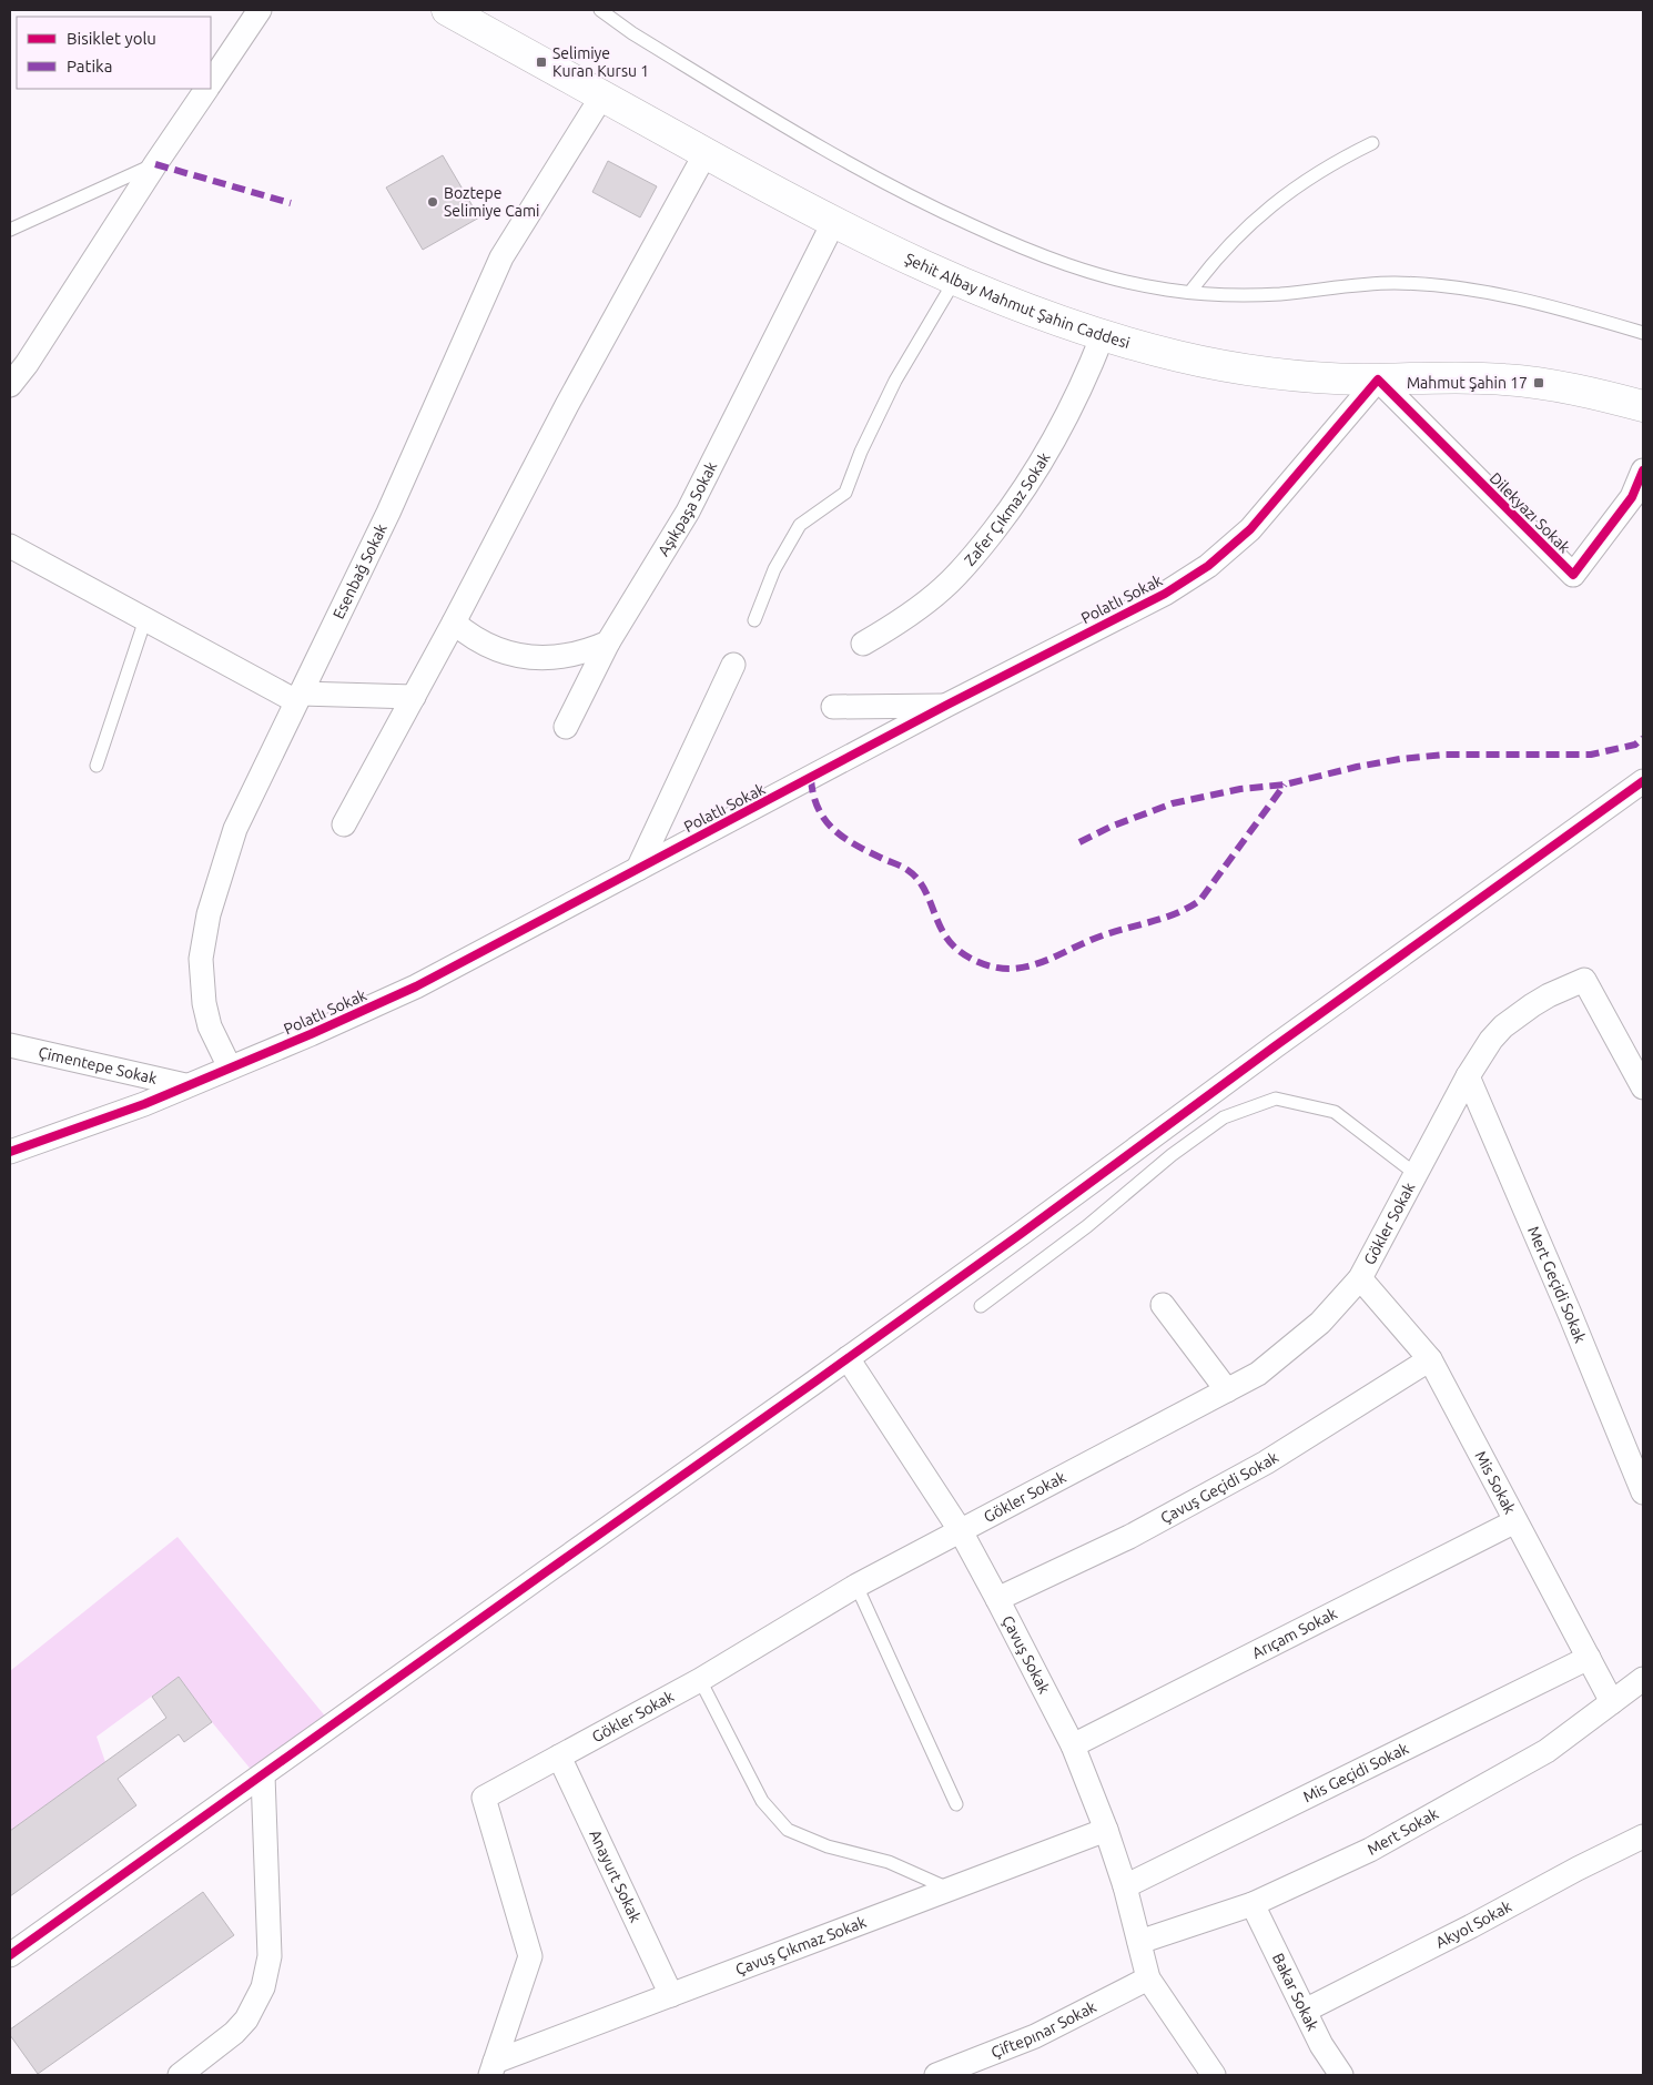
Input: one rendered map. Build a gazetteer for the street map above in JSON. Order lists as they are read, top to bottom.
{
  "streets": {
    "street": [
      "Şehit Albay Mahmut Şahin Caddesi",
      "Aşıkpaşa Sokak",
      "Zafer Çıkmaz Sokak",
      "Dilekyazı Sokak",
      "Esenbağ Sokak",
      "Polatlı Sokak",
      "Çimentepe Sokak",
      "Gökler Sokak",
      "Mert Geçidi Sokak",
      "Mis Sokak",
      "Çavuş Geçidi Sokak",
      "Arıçam Sokak",
      "Çavuş Sokak",
      "Mis Geçidi Sokak",
      "Mert Sokak",
      "Anayurt Sokak",
      "Akyol Sokak",
      "Çavuş Çıkmaz Sokak",
      "Bakar Sokak",
      "Çiftepınar Sokak"
    ]
  },
  "crossings": [
    ["Şehit Albay Mahmut Şahin Caddesi", "Aşıkpaşa Sokak"],
    ["Şehit Albay Mahmut Şahin Caddesi", "Zafer Çıkmaz Sokak"],
    ["Şehit Albay Mahmut Şahin Caddesi", "Dilekyazı Sokak"],
    ["Şehit Albay Mahmut Şahin Caddesi", "Esenbağ Sokak"],
    ["Şehit Albay Mahmut Şahin Caddesi", "Polatlı Sokak"],
    ["Dilekyazı Sokak", "Polatlı Sokak"],
    ["Esenbağ Sokak", "Polatlı Sokak"],
    ["Polatlı Sokak", "Çimentepe Sokak"],
    ["Gökler Sokak", "Mert Geçidi Sokak"],
    ["Gökler Sokak", "Mis Sokak"],
    ["Gökler Sokak", "Çavuş Sokak"],
    ["Gökler Sokak", "Anayurt Sokak"],
    ["Gökler Sokak", "Çavuş Çıkmaz Sokak"],
    ["Mis Sokak", "Çavuş Geçidi Sokak"],
    ["Mis Sokak", "Arıçam Sokak"],
    ["Mis Sokak", "Mis Geçidi Sokak"],
    ["Mis Sokak", "Mert Sokak"],
    ["Çavuş Geçidi Sokak", "Çavuş Sokak"],
    ["Arıçam Sokak", "Çavuş Sokak"],
    ["Çavuş Sokak", "Mis Geçidi Sokak"],
    ["Çavuş Sokak", "Mert Sokak"],
    ["Çavuş Sokak", "Çavuş Çıkmaz Sokak"],
    ["Çavuş Sokak", "Çiftepınar Sokak"],
    ["Mert Sokak", "Bakar Sokak"],
    ["Anayurt Sokak", "Çavuş Çıkmaz Sokak"],
    ["Akyol Sokak", "Bakar Sokak"]
  ],
  "places": {
    "transit": ["Selimiye Kuran Kursu 1", "Mahmut Şahin 17"],
    "other": ["Boztepe Selimiye Cami"]
  },
  "legend": ["Bisiklet yolu", "Patika"]
}
